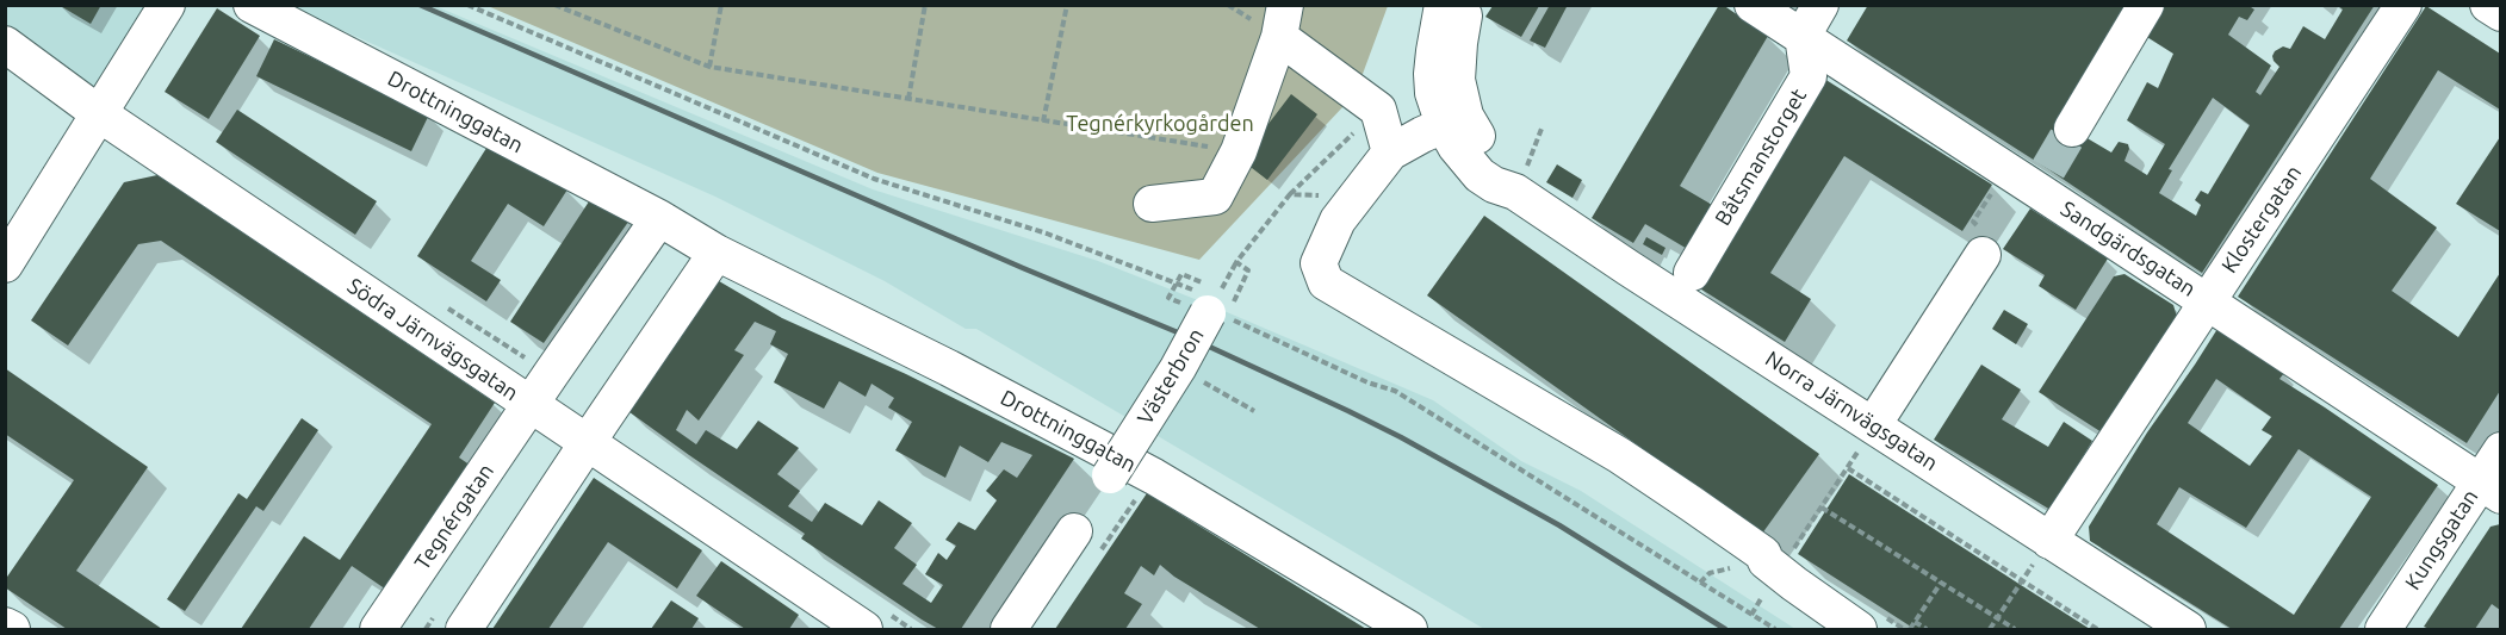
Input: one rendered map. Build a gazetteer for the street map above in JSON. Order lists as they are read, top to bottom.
{
  "streets": {
    "street": [
      "Drottninggatan",
      "Båtsmanstorget",
      "Klostergatan",
      "Sandgärdsgatan",
      "Södra Järnvägsgatan",
      "Västerbron",
      "Norra Järnvägsgatan",
      "Tegnérgatan",
      "Kungsgatan"
    ]
  },
  "crossings": [
    ["Båtsmanstorget", "Sandgärdsgatan"],
    ["Klostergatan", "Sandgärdsgatan"],
    ["Klostergatan", "Norra Järnvägsgatan"],
    ["Sandgärdsgatan", "Kungsgatan"],
    ["Södra Järnvägsgatan", "Tegnérgatan"]
  ],
  "parks": ["Tegnérkyrkogården"]
}
